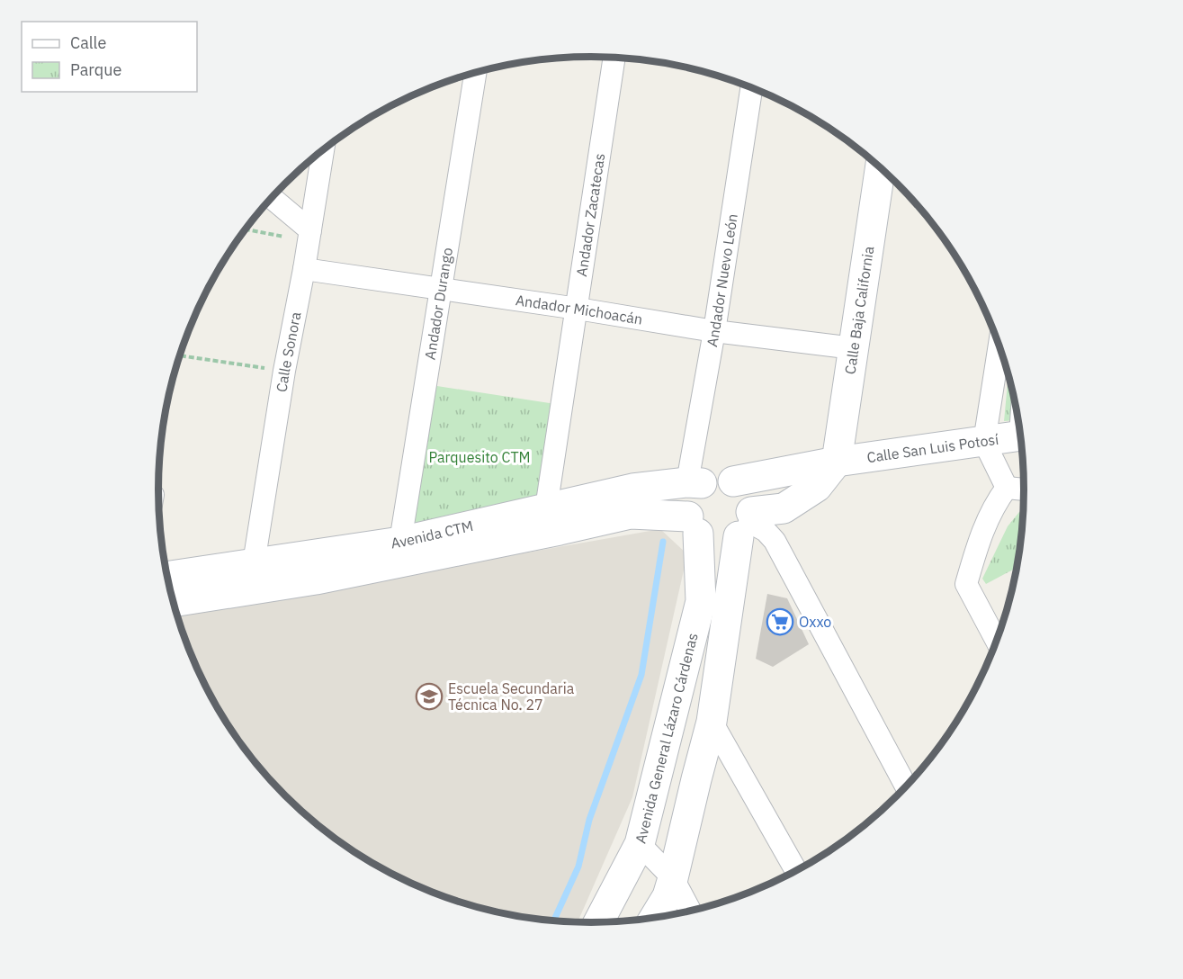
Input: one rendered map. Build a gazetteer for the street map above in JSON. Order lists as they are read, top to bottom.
{
  "streets": {
    "main road": [
      "Calle Baja California",
      "Calle San Luis Potosí",
      "Avenida CTM",
      "Avenida General Lázaro Cárdenas"
    ],
    "street": [
      "Andador Zacatecas",
      "Andador Nuevo León",
      "Andador Durango",
      "Andador Michoacán",
      "Calle Sonora"
    ]
  },
  "crossings": [
    ["Andador Zacatecas", "Andador Michoacán"],
    ["Andador Zacatecas", "Avenida CTM"],
    ["Andador Nuevo León", "Andador Michoacán"],
    ["Andador Nuevo León", "Calle San Luis Potosí"],
    ["Andador Nuevo León", "Avenida CTM"],
    ["Andador Nuevo León", "Avenida General Lázaro Cárdenas"],
    ["Andador Durango", "Andador Michoacán"],
    ["Andador Durango", "Avenida CTM"],
    ["Andador Michoacán", "Calle Baja California"],
    ["Andador Michoacán", "Calle Sonora"],
    ["Calle Baja California", "Calle San Luis Potosí"],
    ["Calle Sonora", "Avenida CTM"],
    ["Calle San Luis Potosí", "Avenida CTM"],
    ["Calle San Luis Potosí", "Avenida General Lázaro Cárdenas"],
    ["Avenida CTM", "Avenida General Lázaro Cárdenas"]
  ],
  "parks": ["Parquesito CTM"],
  "places": {
    "supermarket": ["Oxxo"],
    "school or university": ["Escuela Secundaria Técnica No. 27"]
  },
  "legend": ["Calle", "Parque"]
}
